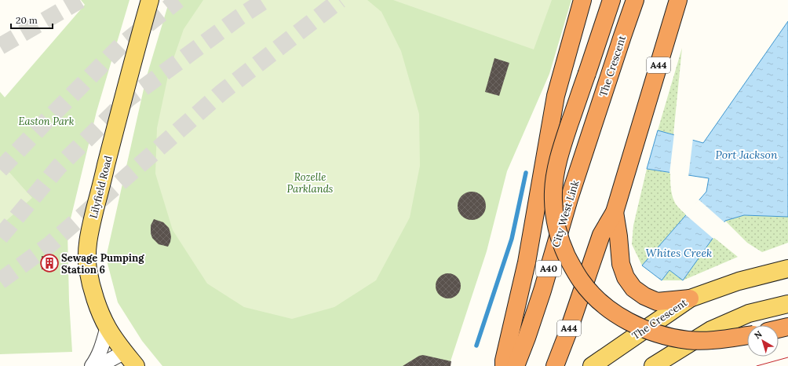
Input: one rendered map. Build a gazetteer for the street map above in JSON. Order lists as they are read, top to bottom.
{
  "streets": {
    "highway": [
      "A44",
      "The Crescent",
      "City West Link",
      "A40"
    ],
    "main road": ["Lilyfield Road"]
  },
  "crossings": [
    ["The Crescent", "City West Link"]
  ],
  "water": ["Port Jackson", "Whites Creek"],
  "parks": ["Easton Park", "Rozelle Parklands"],
  "places": {
    "building": ["Sewage Pumping Station 6"]
  },
  "scale_bar": "20 m",
  "north": "top left"
}
